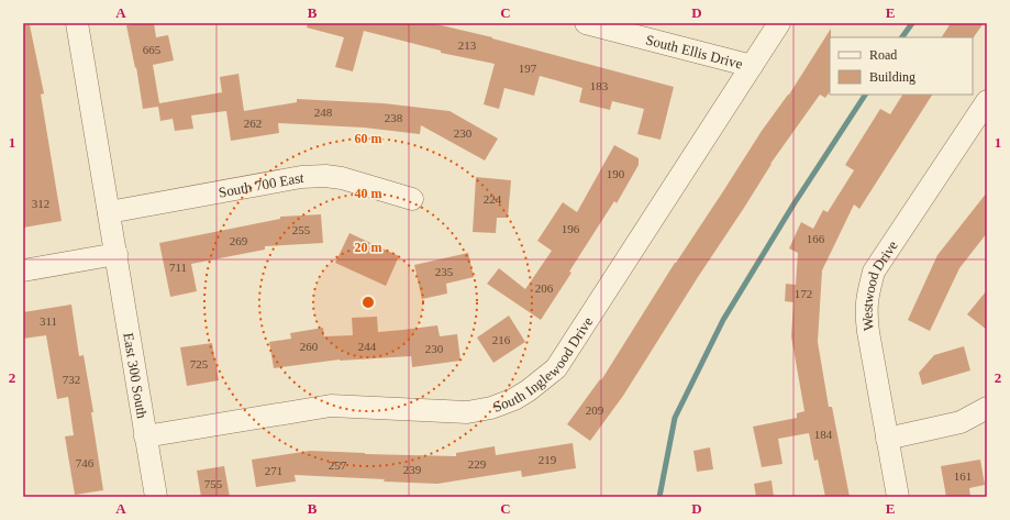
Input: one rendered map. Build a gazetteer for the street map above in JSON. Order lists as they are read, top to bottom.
{
  "streets": {
    "street": [
      "South Ellis Drive",
      "South 700 East",
      "Westwood Drive",
      "South Inglewood Drive",
      "East 300 South"
    ]
  },
  "crossings": [
    ["South Ellis Drive", "South Inglewood Drive"],
    ["South 700 East", "East 300 South"],
    ["South Inglewood Drive", "East 300 South"]
  ],
  "house_numbers": [
    "213",
    "665",
    "197",
    "183",
    "248",
    "238",
    "262",
    "230",
    "190",
    "224",
    "312",
    "196",
    "255",
    "166",
    "269",
    "711",
    "235",
    "206",
    "172",
    "311",
    "216",
    "260",
    "244",
    "230",
    "725",
    "732",
    "209",
    "184",
    "219",
    "746",
    "229",
    "257",
    "239",
    "271",
    "161",
    "755"
  ],
  "legend": ["Road", "Building"],
  "grid": {
    "columns": [
      "A",
      "B",
      "C",
      "D",
      "E"
    ],
    "rows": ["1", "2"]
  },
  "rings": ["60 m", "40 m", "20 m"]
}
